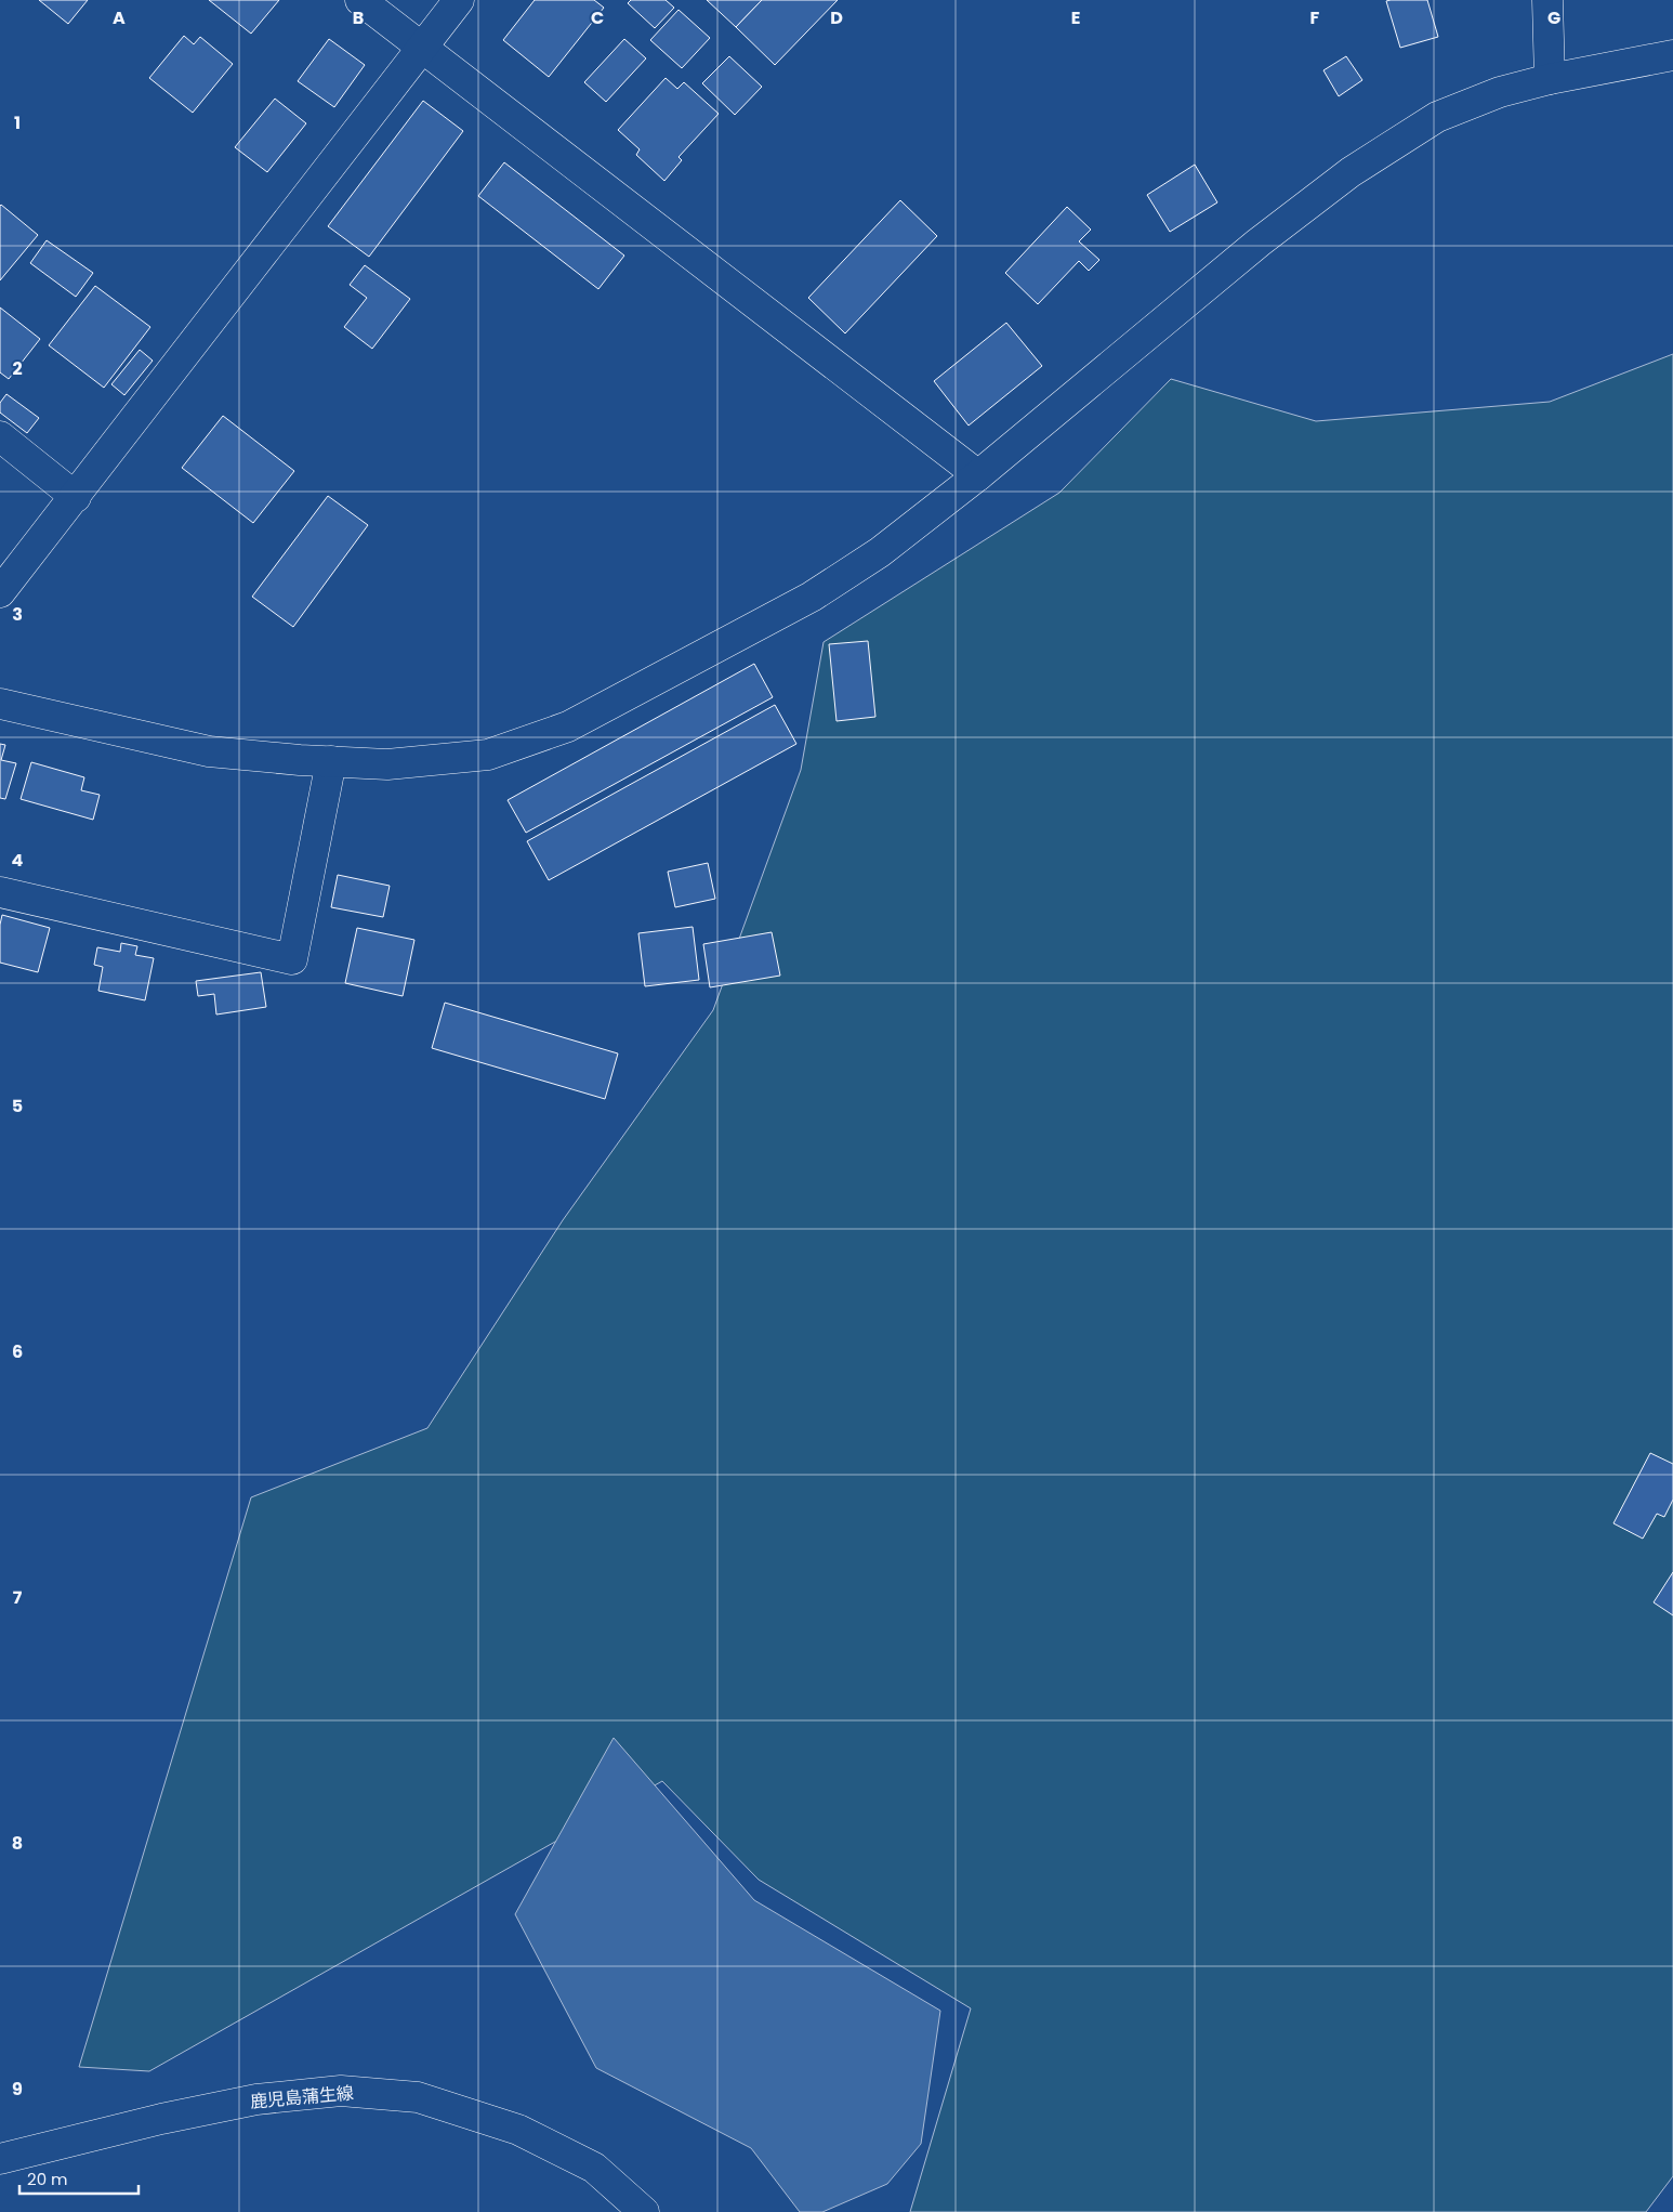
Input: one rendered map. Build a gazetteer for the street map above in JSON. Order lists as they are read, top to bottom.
{
  "streets": {
    "street": ["鹿児島蒲生線"]
  },
  "scale_bar": "20 m",
  "grid": {
    "columns": [
      "A",
      "B",
      "C",
      "D",
      "E",
      "F",
      "G"
    ],
    "rows": [
      "1",
      "2",
      "3",
      "4",
      "5",
      "6",
      "7",
      "8",
      "9"
    ]
  }
}
